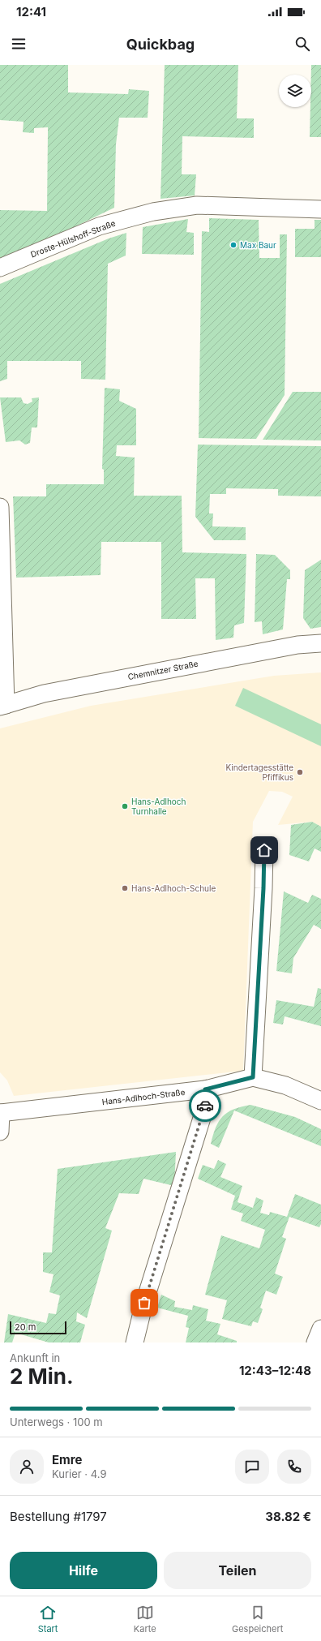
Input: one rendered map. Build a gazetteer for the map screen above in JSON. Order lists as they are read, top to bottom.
{
  "streets": {
    "street": ["Droste-Hülshoff-Straße", "Chemnitzer Straße", "Hans-Adlhoch-Straße"]
  },
  "places": [
    "Max Baur",
    "Kindertagesstätte Pfiffikus",
    "Hans-Adlhoch Turnhalle",
    "Hans-Adlhoch-Schule"
  ],
  "scale_bar": "20 m",
  "page": {
    "status": "12:41",
    "header": "Quickbag",
    "scale": "20 m",
    "heading": ["2 Min.", "Ankunft in", "12:43–12:48"],
    "panel": [
      "Emre",
      "Kurier · 4.9",
      "Bestellung #1797",
      "38.82 €"
    ],
    "bar": "Unterwegs · 100 m",
    "buttons": ["Hilfe", "Teilen"],
    "tabs": ["Start", "Karte", "Gespeichert"]
  }
}
